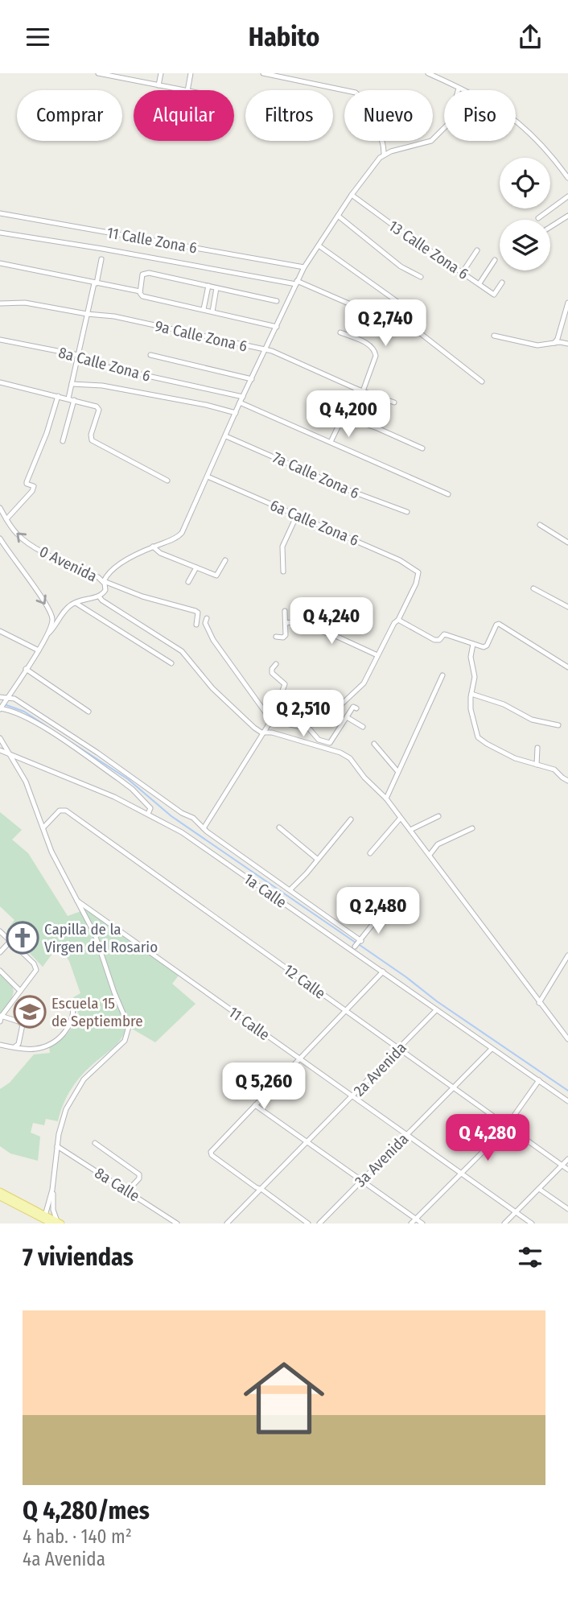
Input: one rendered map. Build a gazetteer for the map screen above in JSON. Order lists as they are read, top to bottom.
{
  "streets": {
    "street": [
      "11 Calle Zona 6",
      "13 Calle Zona 6",
      "9a Calle Zona 6",
      "8a Calle Zona 6",
      "7a Calle Zona 6",
      "6a Calle Zona 6",
      "0 Avenida",
      "1a Calle",
      "12 Calle",
      "11 Calle",
      "2a Avenida",
      "3a Avenida",
      "8a Calle"
    ]
  },
  "crossings": [
    ["1a Calle", "2a Avenida"],
    ["1a Calle", "3a Avenida"],
    ["12 Calle", "2a Avenida"],
    ["12 Calle", "3a Avenida"],
    ["11 Calle", "2a Avenida"],
    ["11 Calle", "3a Avenida"]
  ],
  "places": {
    "church": ["Capilla de la Virgen del Rosario"],
    "school or university": ["Escuela 15 de Septiembre"]
  },
  "page": {
    "header": "Habito",
    "chip": [
      "Comprar",
      "Alquilar",
      "Filtros",
      "Nuevo",
      "Piso"
    ],
    "price": [
      "Q 2,740",
      "Q 4,200",
      "Q 4,240",
      "Q 2,510",
      "Q 2,480",
      "Q 5,260",
      "Q 4,280"
    ],
    "heading": "7 viviendas",
    "list": [
      {
        "name": "Q 4,280/mes",
        "note": "4 hab. · 140 m² · 4a Avenida"
      }
    ]
  }
}
